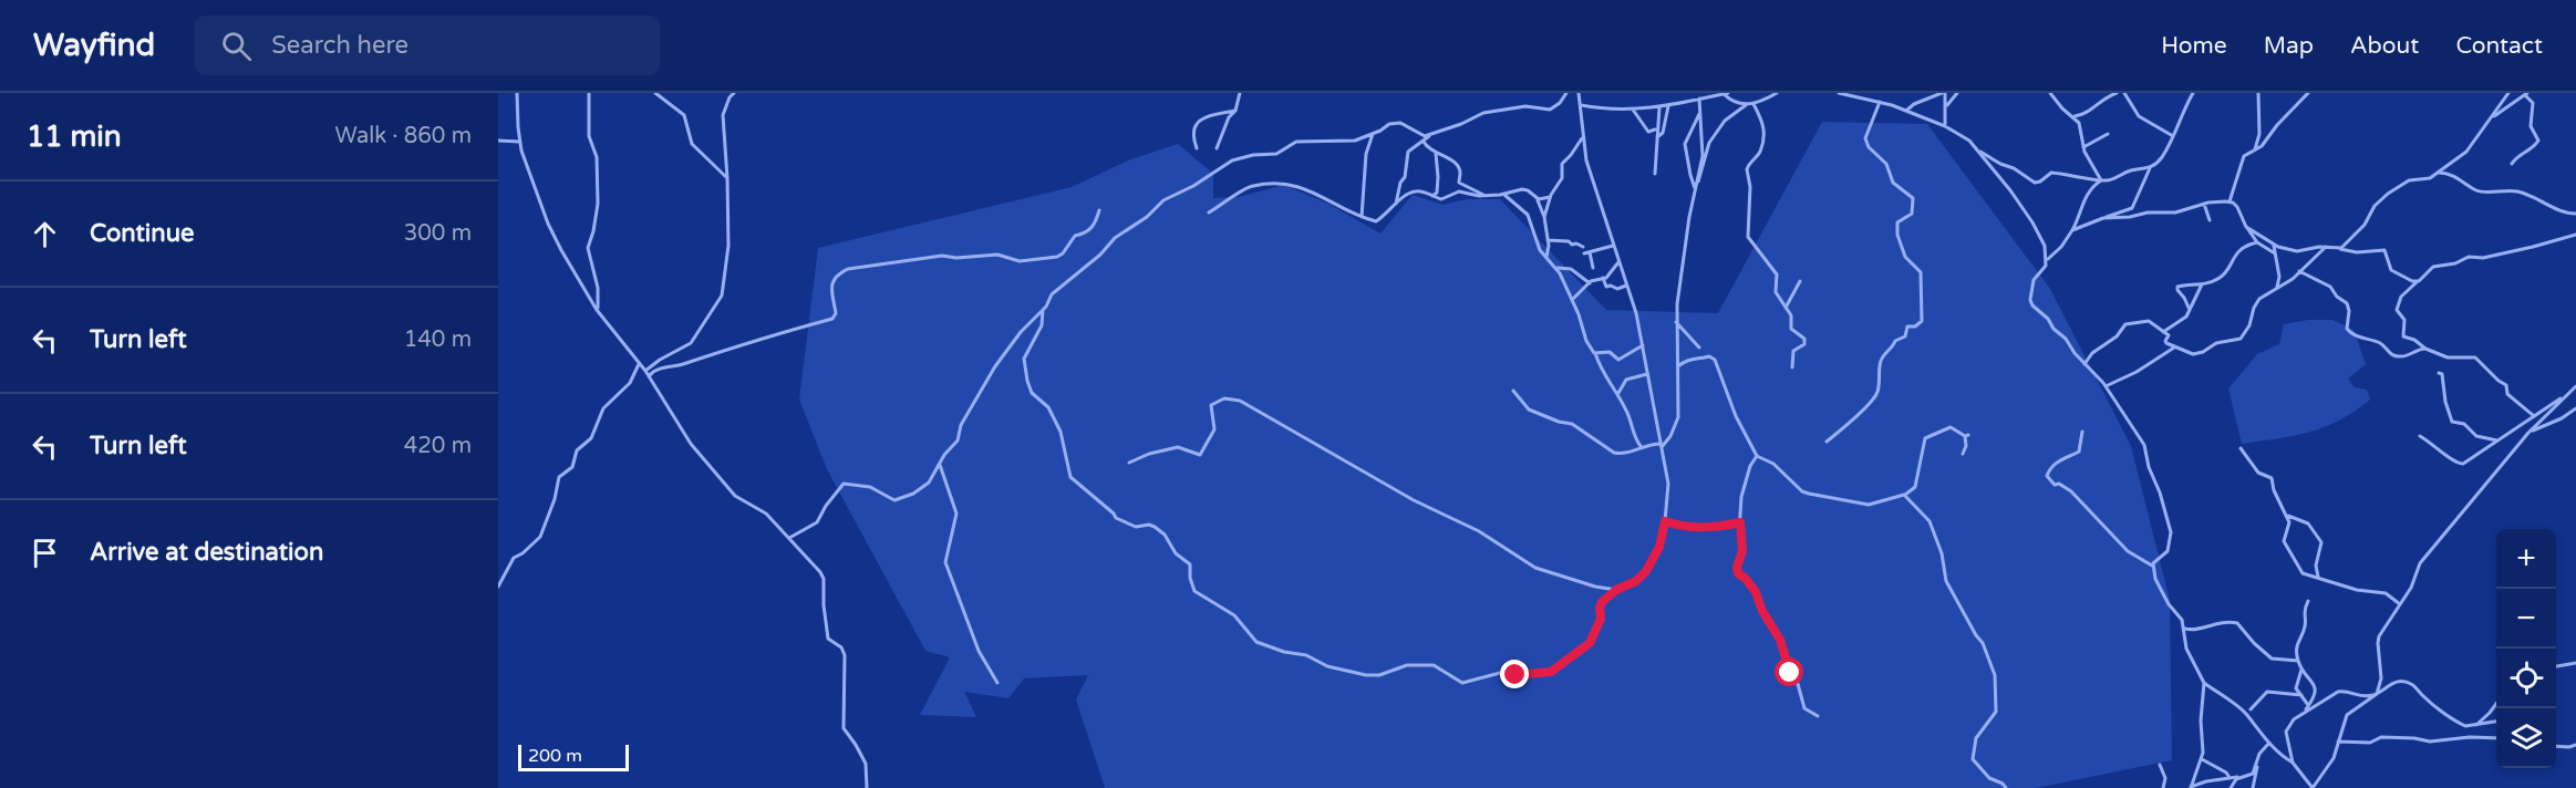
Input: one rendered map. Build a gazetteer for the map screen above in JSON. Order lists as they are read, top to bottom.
{
  "scale_bar": "200 m",
  "page": {
    "header": "Wayfind",
    "search": "Search here",
    "nav": [
      "Home",
      "Map",
      "About",
      "Contact"
    ],
    "heading": ["11 min", "Walk · 860 m"],
    "list": [
      ["Continue", "300 m"],
      ["Turn left", "140 m"],
      ["Turn left", "420 m"],
      "Arrive at destination"
    ],
    "map_buttons": ["+", "−"],
    "scale": "200 m"
  }
}
